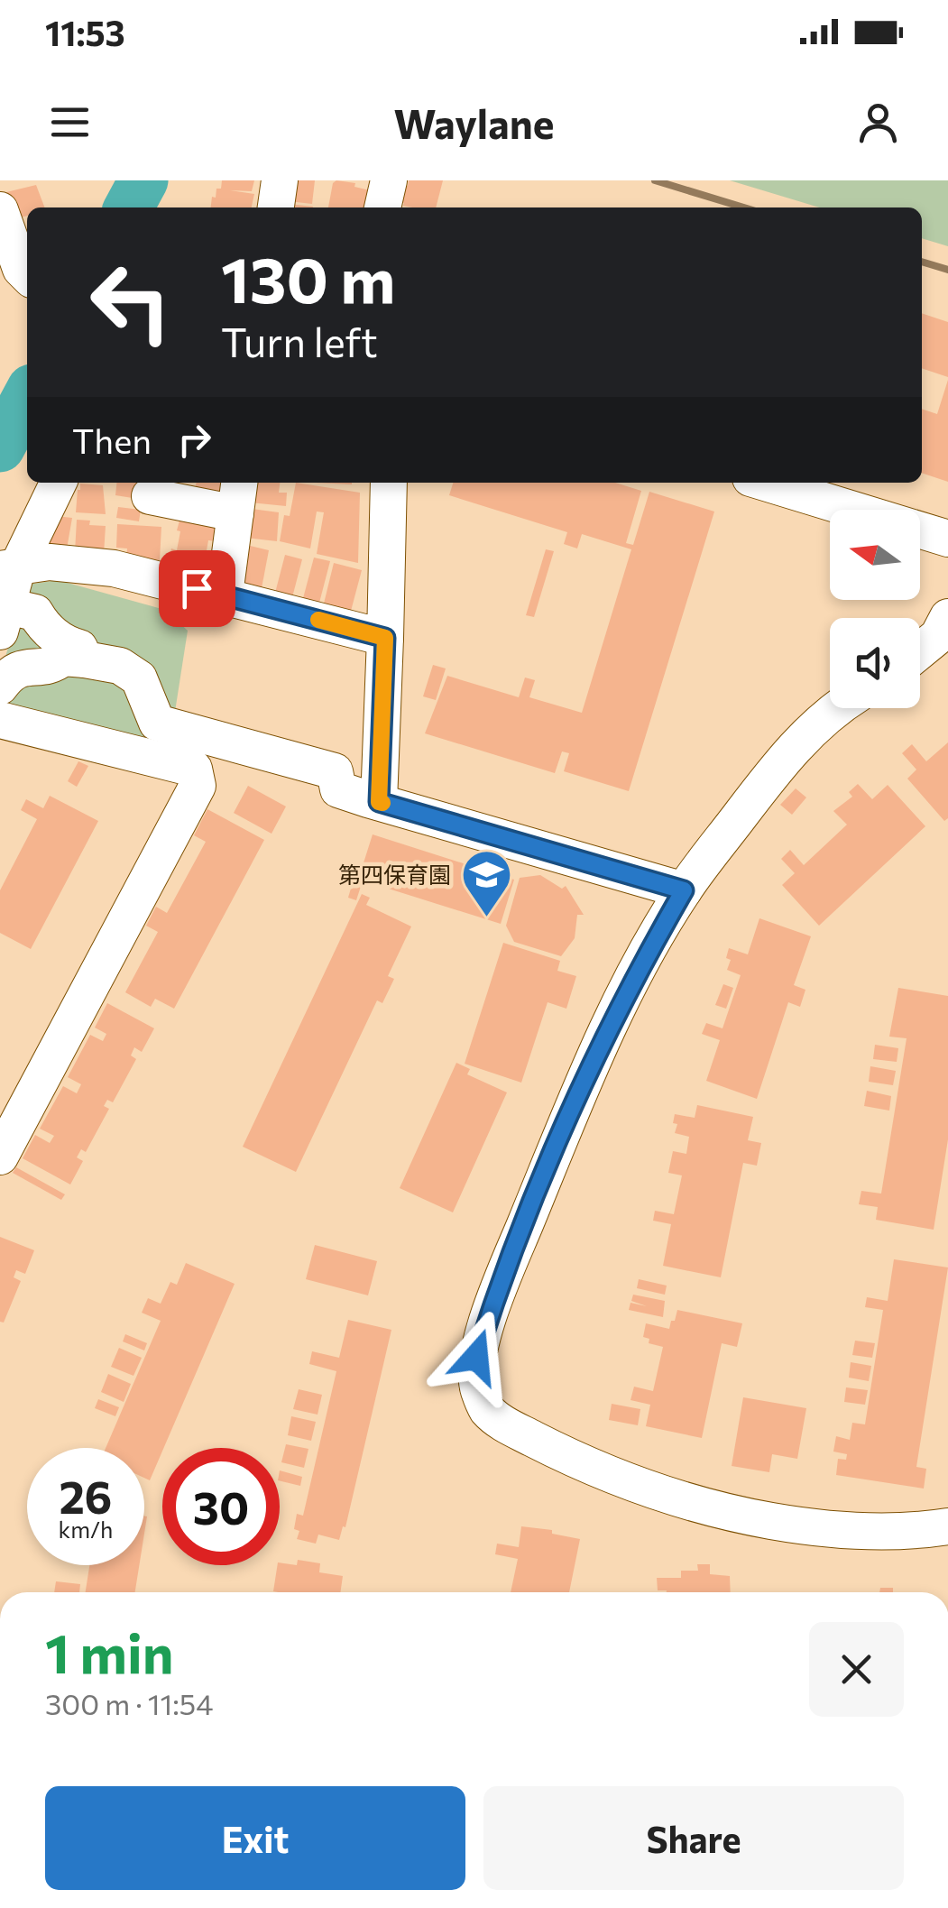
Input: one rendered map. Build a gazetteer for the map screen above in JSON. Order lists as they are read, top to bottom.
{
  "places": {
    "school or university": ["第四保育園"]
  },
  "north": "left",
  "page": {
    "status": "11:53",
    "header": "Waylane",
    "turn": ["130 m", "Turn left"],
    "then": "Then",
    "speed": "26 km/h",
    "limit": "30",
    "heading": ["1 min", "300 m · 11:54"],
    "buttons": ["Exit", "Share"]
  }
}
